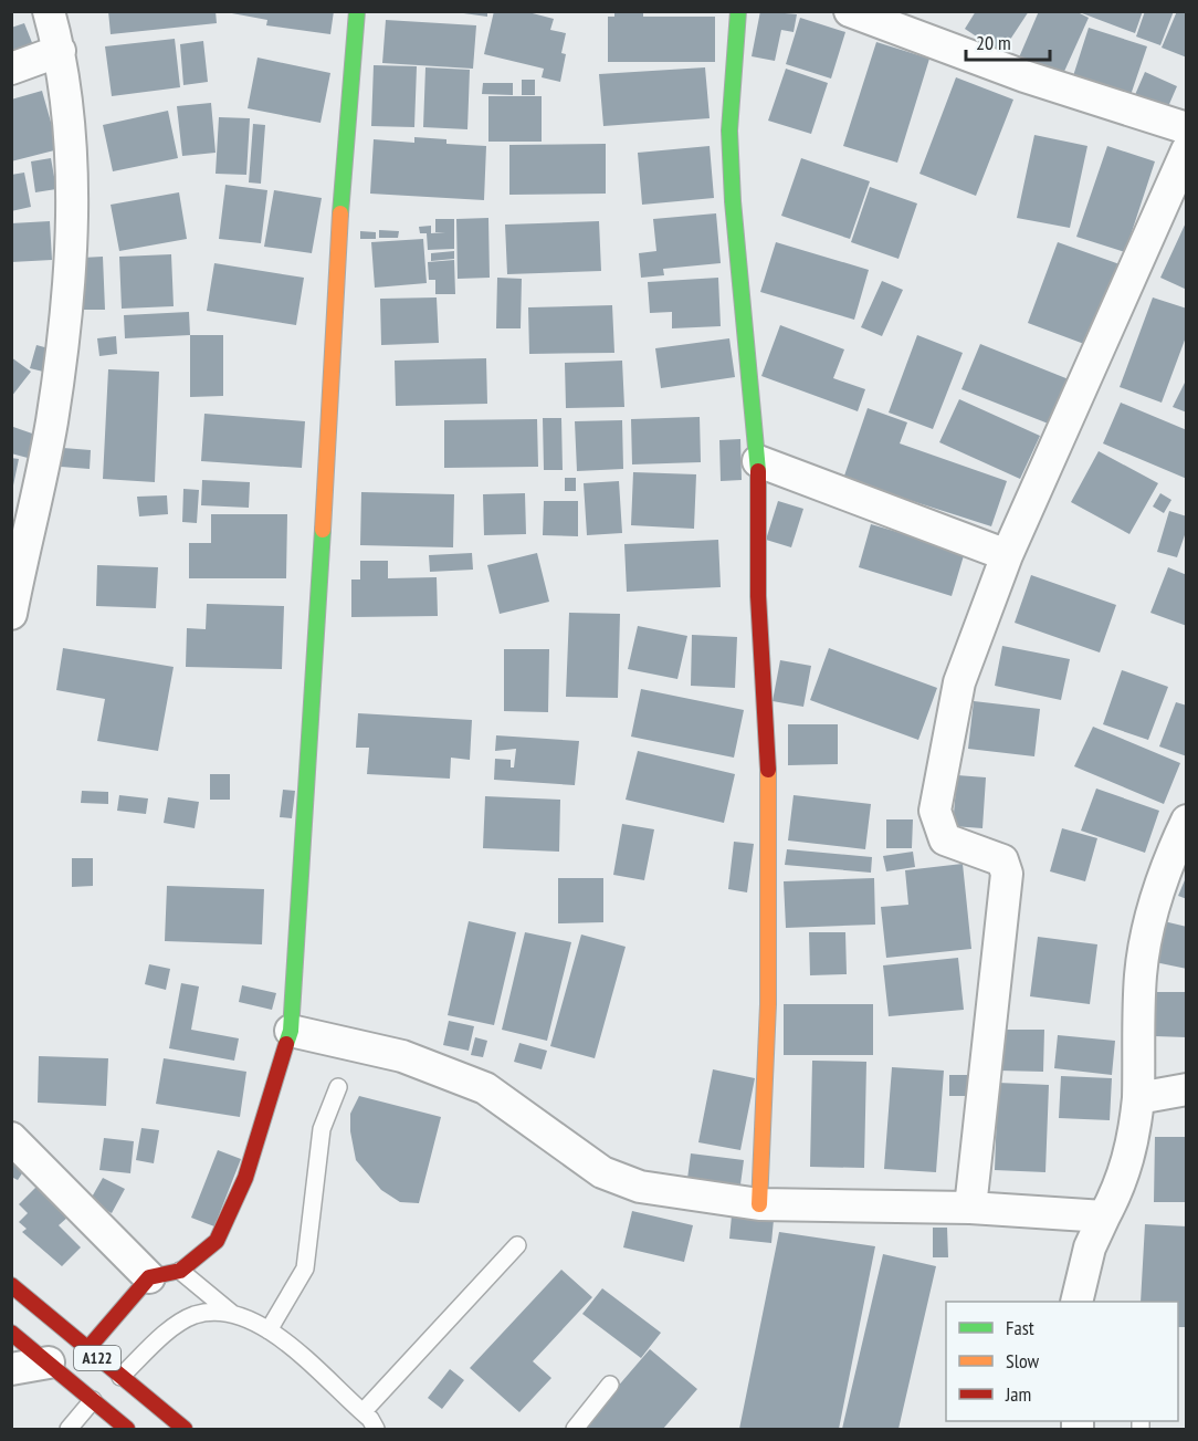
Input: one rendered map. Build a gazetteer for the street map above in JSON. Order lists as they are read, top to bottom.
{
  "streets": {
    "main road": ["A122"]
  },
  "legend": ["Fast", "Slow", "Jam"],
  "scale_bar": "20 m"
}
